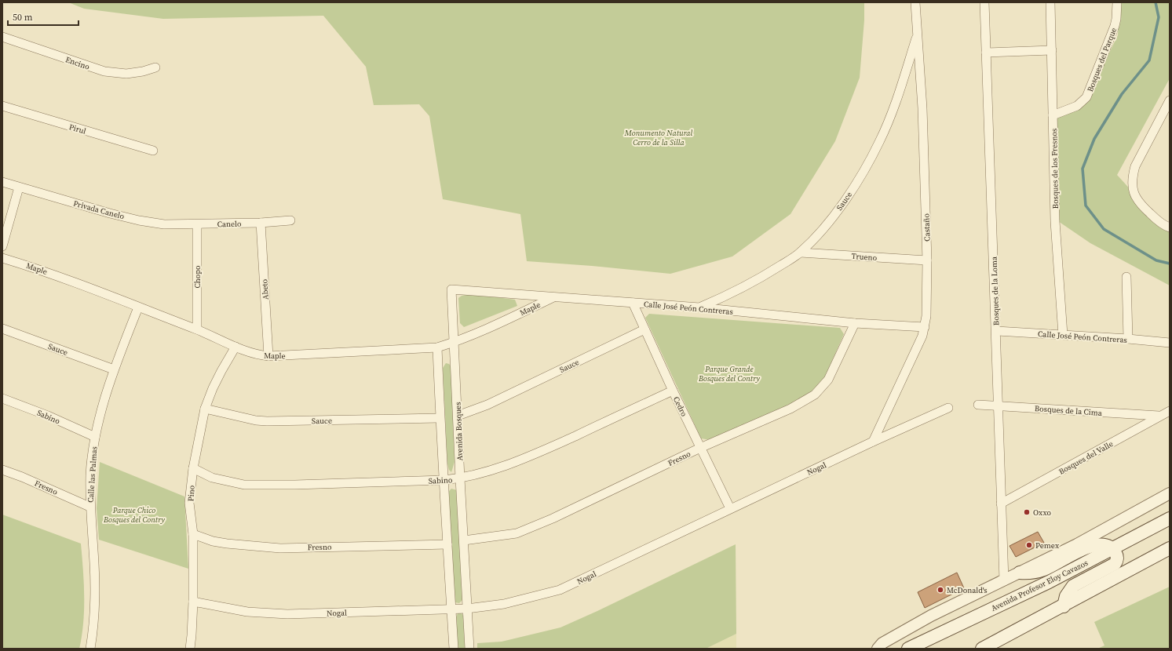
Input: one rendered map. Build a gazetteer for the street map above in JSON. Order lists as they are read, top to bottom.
{
  "streets": {
    "main road": ["Avenida Profesor Eloy Cavazos"],
    "street": [
      "Bosques del Parque",
      "Encino",
      "Pirul",
      "Bosques de los Fresnos",
      "Sauce",
      "Privada Canelo",
      "Canelo",
      "Castaño",
      "Trueno",
      "Maple",
      "Chopo",
      "Abeto",
      "Bosques de la Loma",
      "Calle José Peón Contreras",
      "Cedro",
      "Bosques de la Cima",
      "Sabino",
      "Avenida Bosques",
      "Bosques del Valle",
      "Fresno",
      "Nogal",
      "Calle las Palmas",
      "Pino"
    ]
  },
  "crossings": [
    ["Bosques del Parque", "Bosques de los Fresnos"],
    ["Bosques de los Fresnos", "Calle José Peón Contreras"],
    ["Sauce", "Castaño"],
    ["Sauce", "Trueno"],
    ["Sauce", "Calle José Peón Contreras"],
    ["Sauce", "Cedro"],
    ["Sauce", "Avenida Bosques"],
    ["Sauce", "Calle las Palmas"],
    ["Sauce", "Pino"],
    ["Privada Canelo", "Canelo"],
    ["Privada Canelo", "Chopo"],
    ["Canelo", "Chopo"],
    ["Canelo", "Abeto"],
    ["Castaño", "Trueno"],
    ["Castaño", "Calle José Peón Contreras"],
    ["Castaño", "Nogal"],
    ["Maple", "Chopo"],
    ["Maple", "Abeto"],
    ["Maple", "Calle José Peón Contreras"],
    ["Maple", "Avenida Bosques"],
    ["Maple", "Calle las Palmas"],
    ["Maple", "Pino"],
    ["Bosques de la Loma", "Calle José Peón Contreras"],
    ["Bosques de la Loma", "Bosques de la Cima"],
    ["Bosques de la Loma", "Bosques del Valle"],
    ["Calle José Peón Contreras", "Cedro"],
    ["Calle José Peón Contreras", "Avenida Bosques"],
    ["Calle José Peón Contreras", "Fresno"],
    ["Cedro", "Sabino"],
    ["Cedro", "Fresno"],
    ["Cedro", "Nogal"],
    ["Bosques de la Cima", "Bosques del Valle"],
    ["Sabino", "Avenida Bosques"],
    ["Sabino", "Calle las Palmas"],
    ["Sabino", "Pino"],
    ["Avenida Bosques", "Fresno"],
    ["Avenida Bosques", "Nogal"],
    ["Fresno", "Calle las Palmas"],
    ["Fresno", "Pino"],
    ["Nogal", "Pino"]
  ],
  "parks": ["Monumento Natural Cerro de la Silla", "Parque Grande Bosques del Contry", "Parque Chico Bosques del Contry"],
  "places": ["Oxxo", "Pemex", "McDonald's"],
  "scale_bar": "50 m"
}
